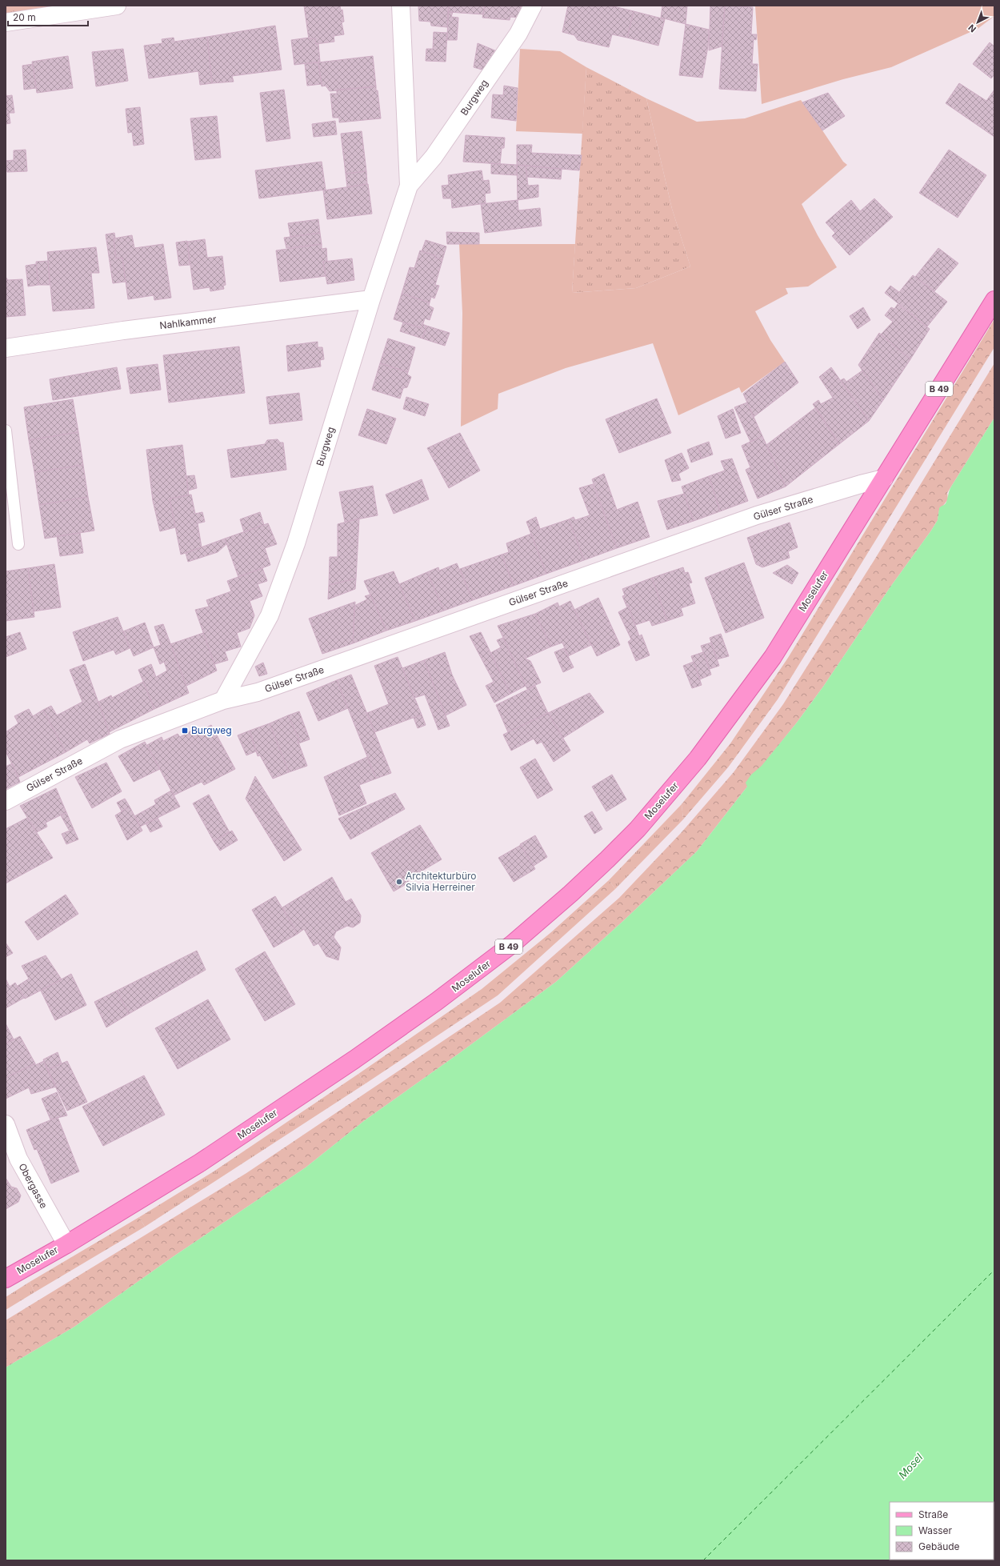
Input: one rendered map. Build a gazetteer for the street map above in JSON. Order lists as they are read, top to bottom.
{
  "streets": {
    "main road": ["B 49", "Moselufer"],
    "street": [
      "Burgweg",
      "Nahlkammer",
      "Gülser Straße",
      "Obergasse"
    ]
  },
  "crossings": [
    ["Burgweg", "Nahlkammer"],
    ["Burgweg", "Gülser Straße"],
    ["B 49", "Gülser Straße"],
    ["B 49", "Moselufer"],
    ["Gülser Straße", "Moselufer"],
    ["Moselufer", "Obergasse"]
  ],
  "water": ["Mosel"],
  "places": {
    "transit": ["Burgweg"],
    "other": ["Architekturbüro Silvia Herreiner"]
  },
  "legend": ["Straße", "Wasser", "Gebäude"],
  "scale_bar": "20 m",
  "north": "bottom left"
}
